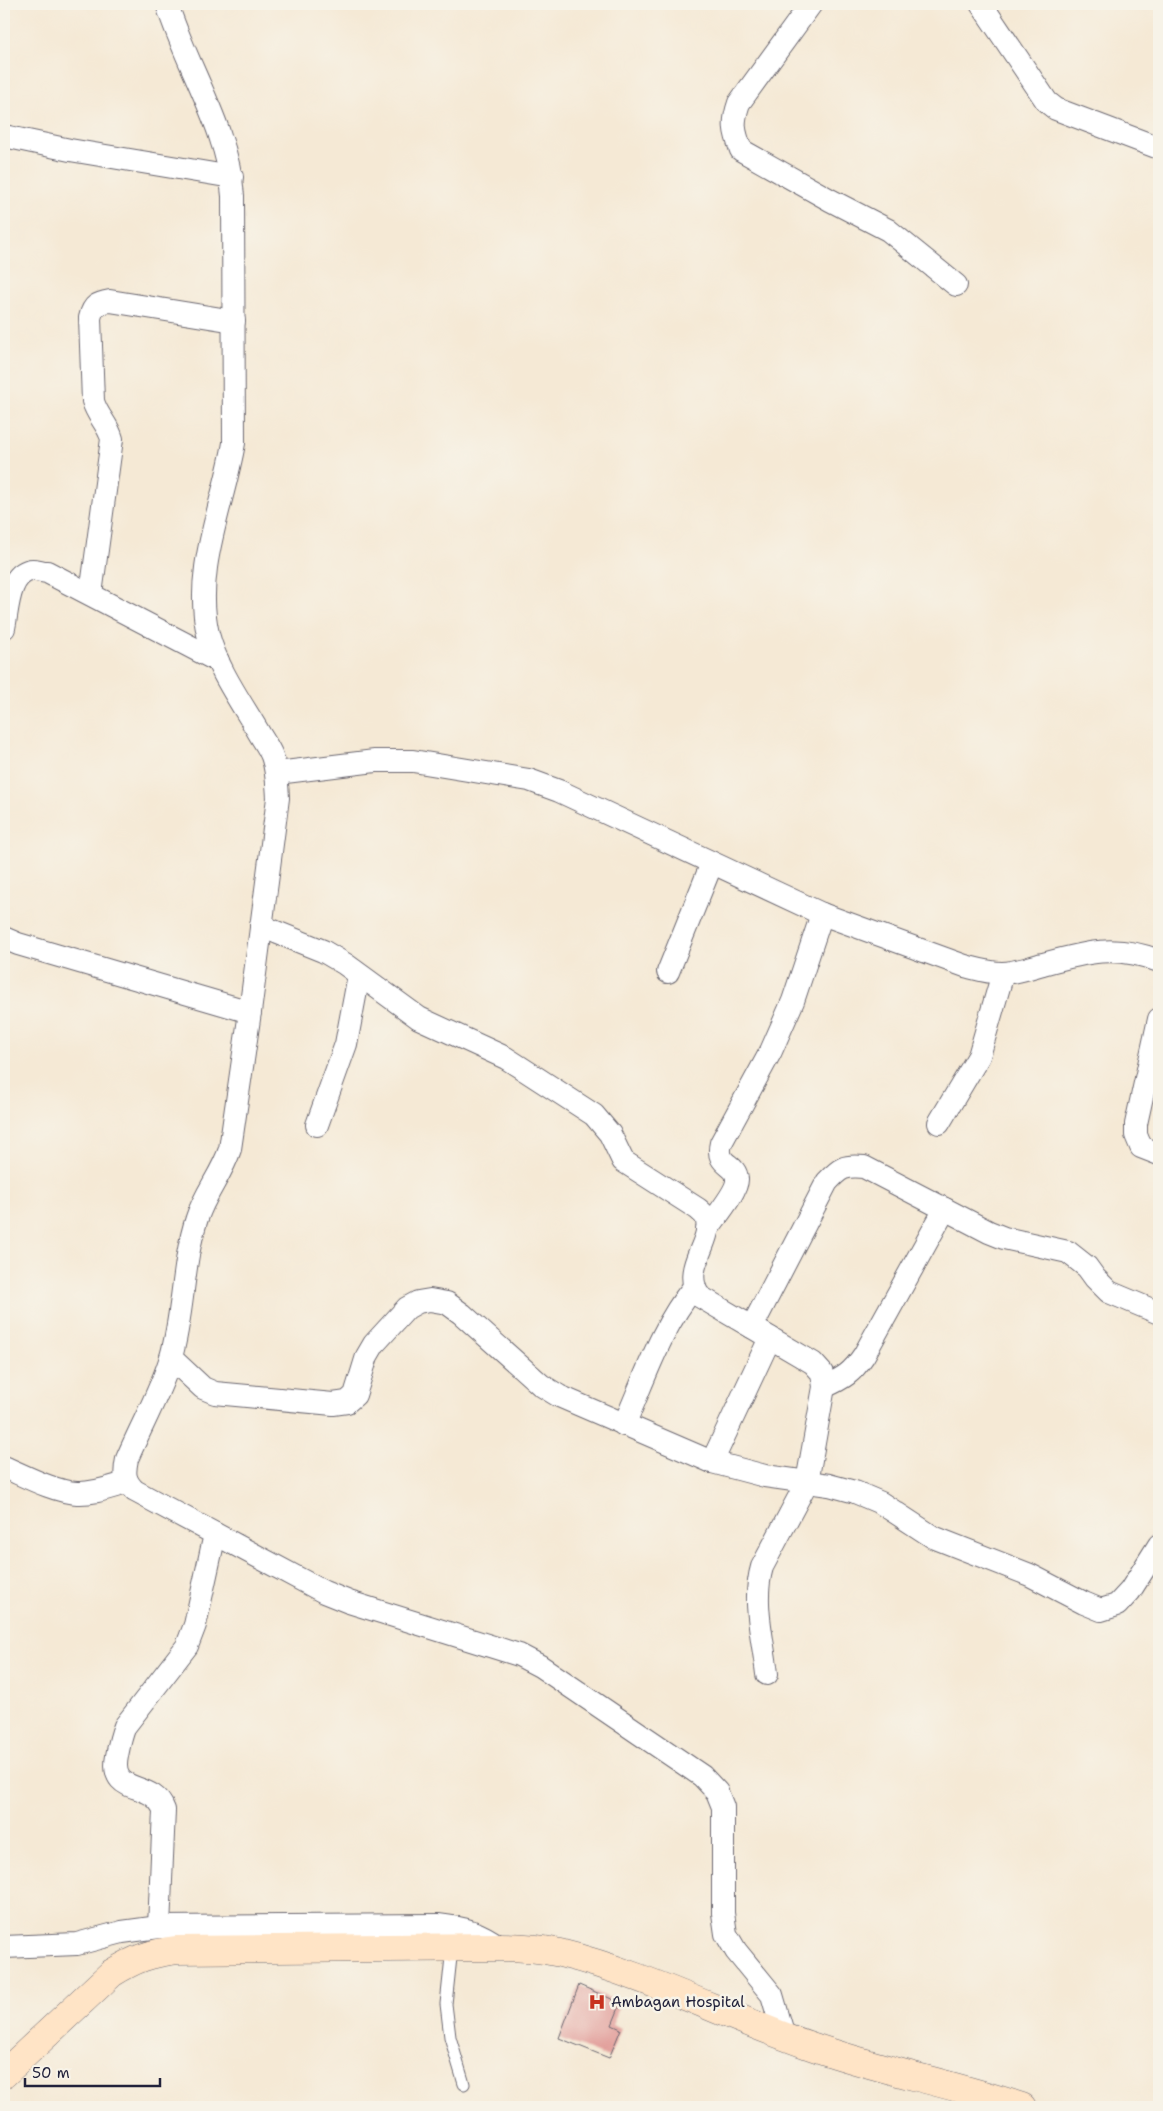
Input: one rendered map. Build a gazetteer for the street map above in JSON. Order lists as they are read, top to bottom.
{
  "places": {
    "hospital": ["Ambagan Hospital"]
  },
  "scale_bar": "50 m"
}
